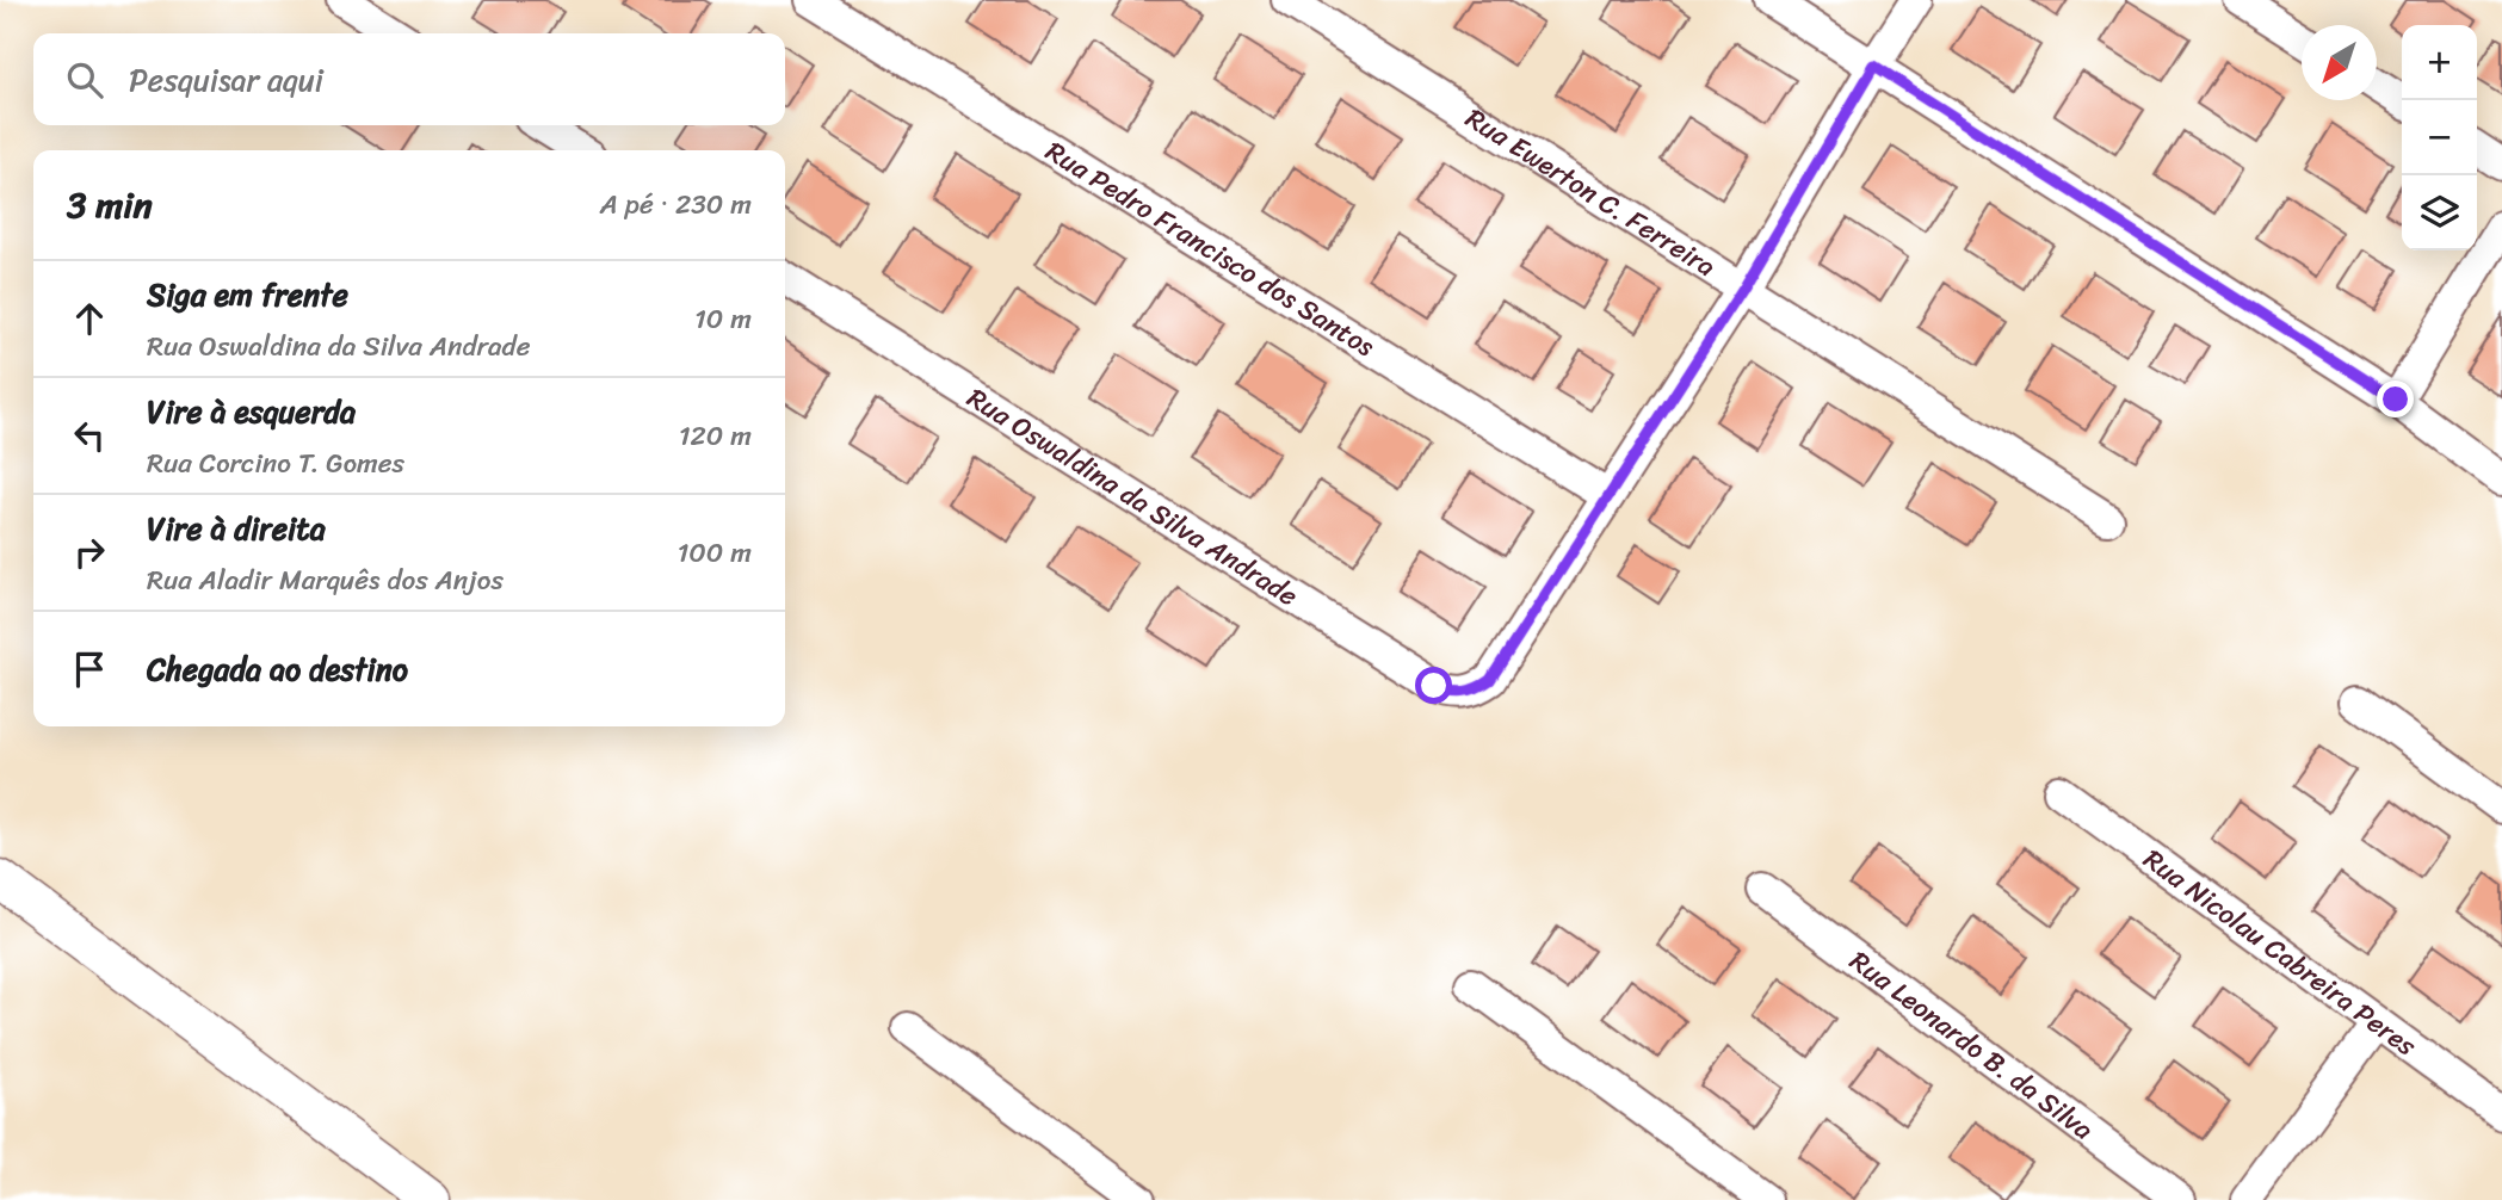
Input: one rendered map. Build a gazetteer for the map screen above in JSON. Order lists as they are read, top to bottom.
{
  "streets": {
    "street": [
      "Rua Ewerton C. Ferreira",
      "Rua Pedro Francisco dos Santos",
      "Rua Oswaldina da Silva Andrade",
      "Rua Nicolau Cabreira Peres",
      "Rua Leonardo B. da Silva"
    ]
  },
  "crossings": [
    ["Rua Pedro Francisco dos Santos", "Rua Oswaldina da Silva Andrade"]
  ],
  "north": "bottom left",
  "page": {
    "map_buttons": ["+", "−"],
    "search": "Pesquisar aqui",
    "heading": ["3 min", "A pé · 230 m"],
    "list": [
      ["Siga em frente", "Rua Oswaldina da Silva Andrade", "10 m"],
      ["Vire à esquerda", "Rua Corcino T. Gomes", "120 m"],
      ["Vire à direita", "Rua Aladir Marquês dos Anjos", "100 m"],
      "Chegada ao destino"
    ]
  }
}
